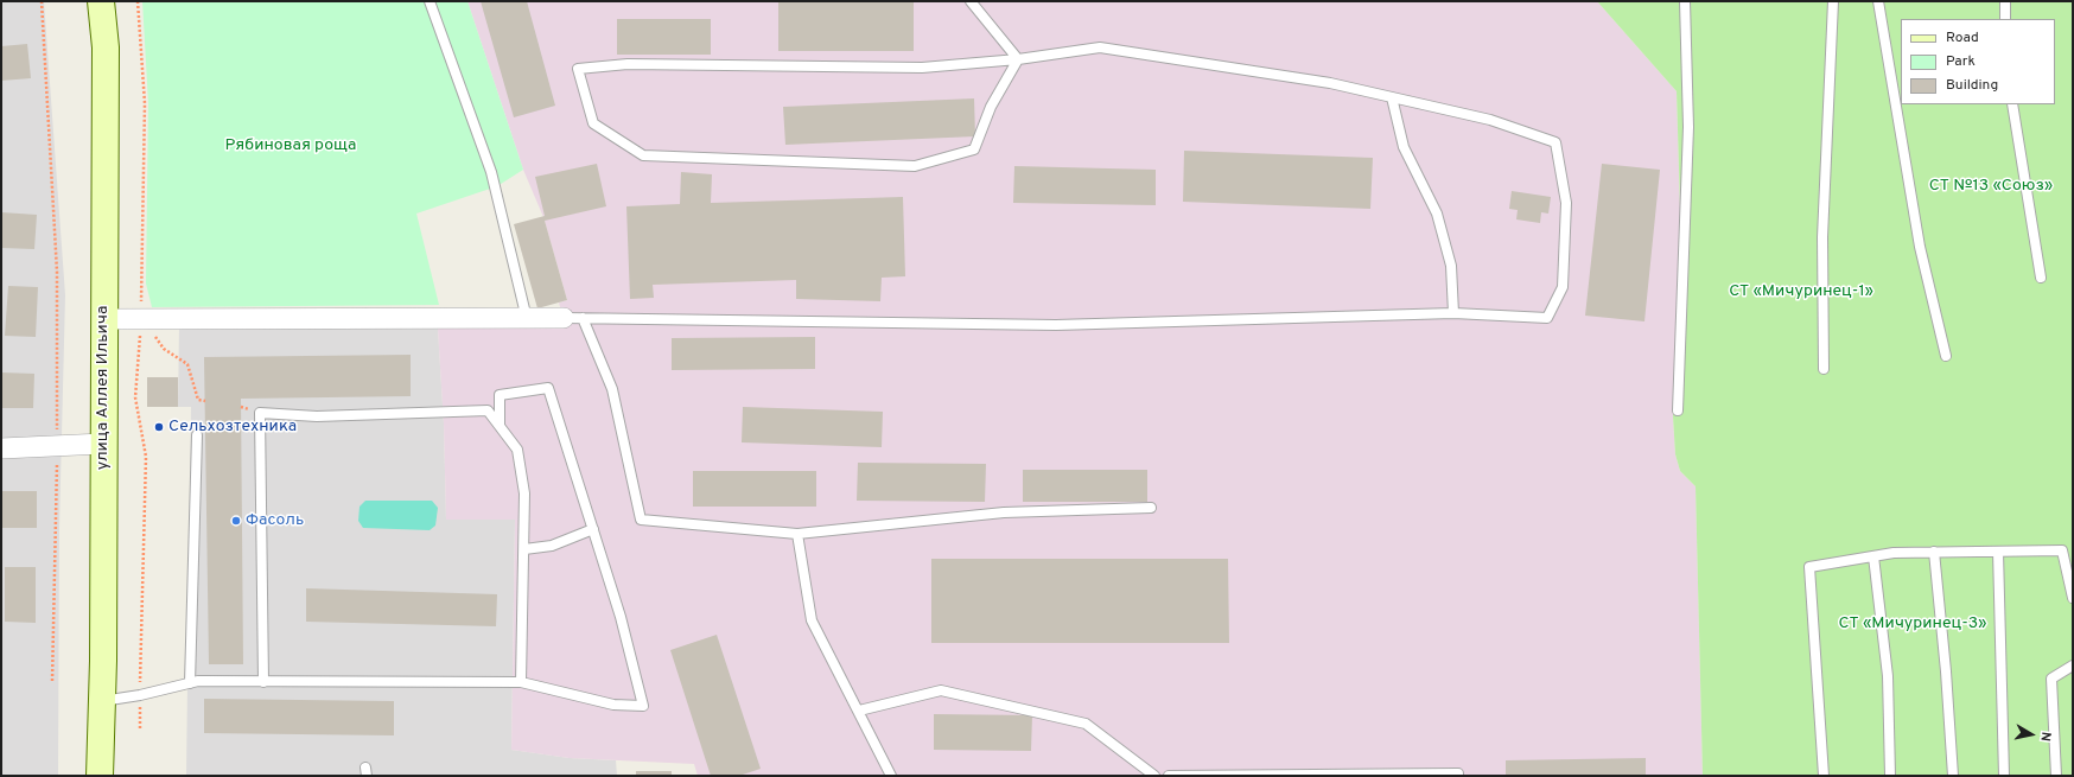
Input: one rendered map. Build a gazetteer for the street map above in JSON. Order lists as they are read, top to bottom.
{
  "streets": {
    "main road": ["улица Аллея Ильича"]
  },
  "parks": [
    "Рябиновая роща",
    "СТ №13 «Союз»",
    "СТ «Мичуринец-1»",
    "СТ «Мичуринец-3»"
  ],
  "places": ["Сельхозтехника", "Фасоль"],
  "legend": ["Road", "Park", "Building"],
  "north": "right"
}
